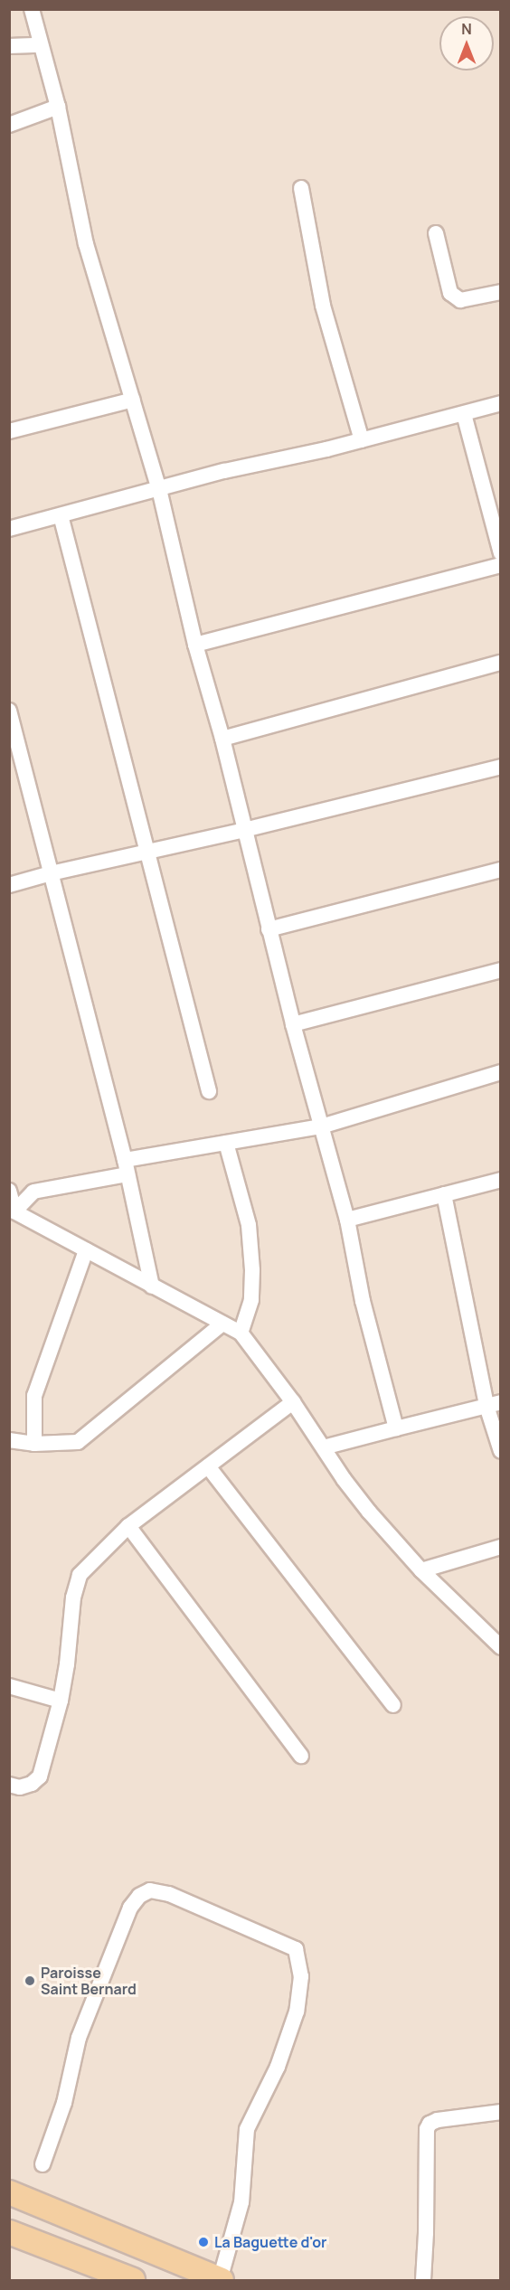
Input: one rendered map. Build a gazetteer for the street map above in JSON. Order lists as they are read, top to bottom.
{
  "places": ["Paroisse Saint Bernard", "La Baguette d'or"],
  "north": "top"
}
